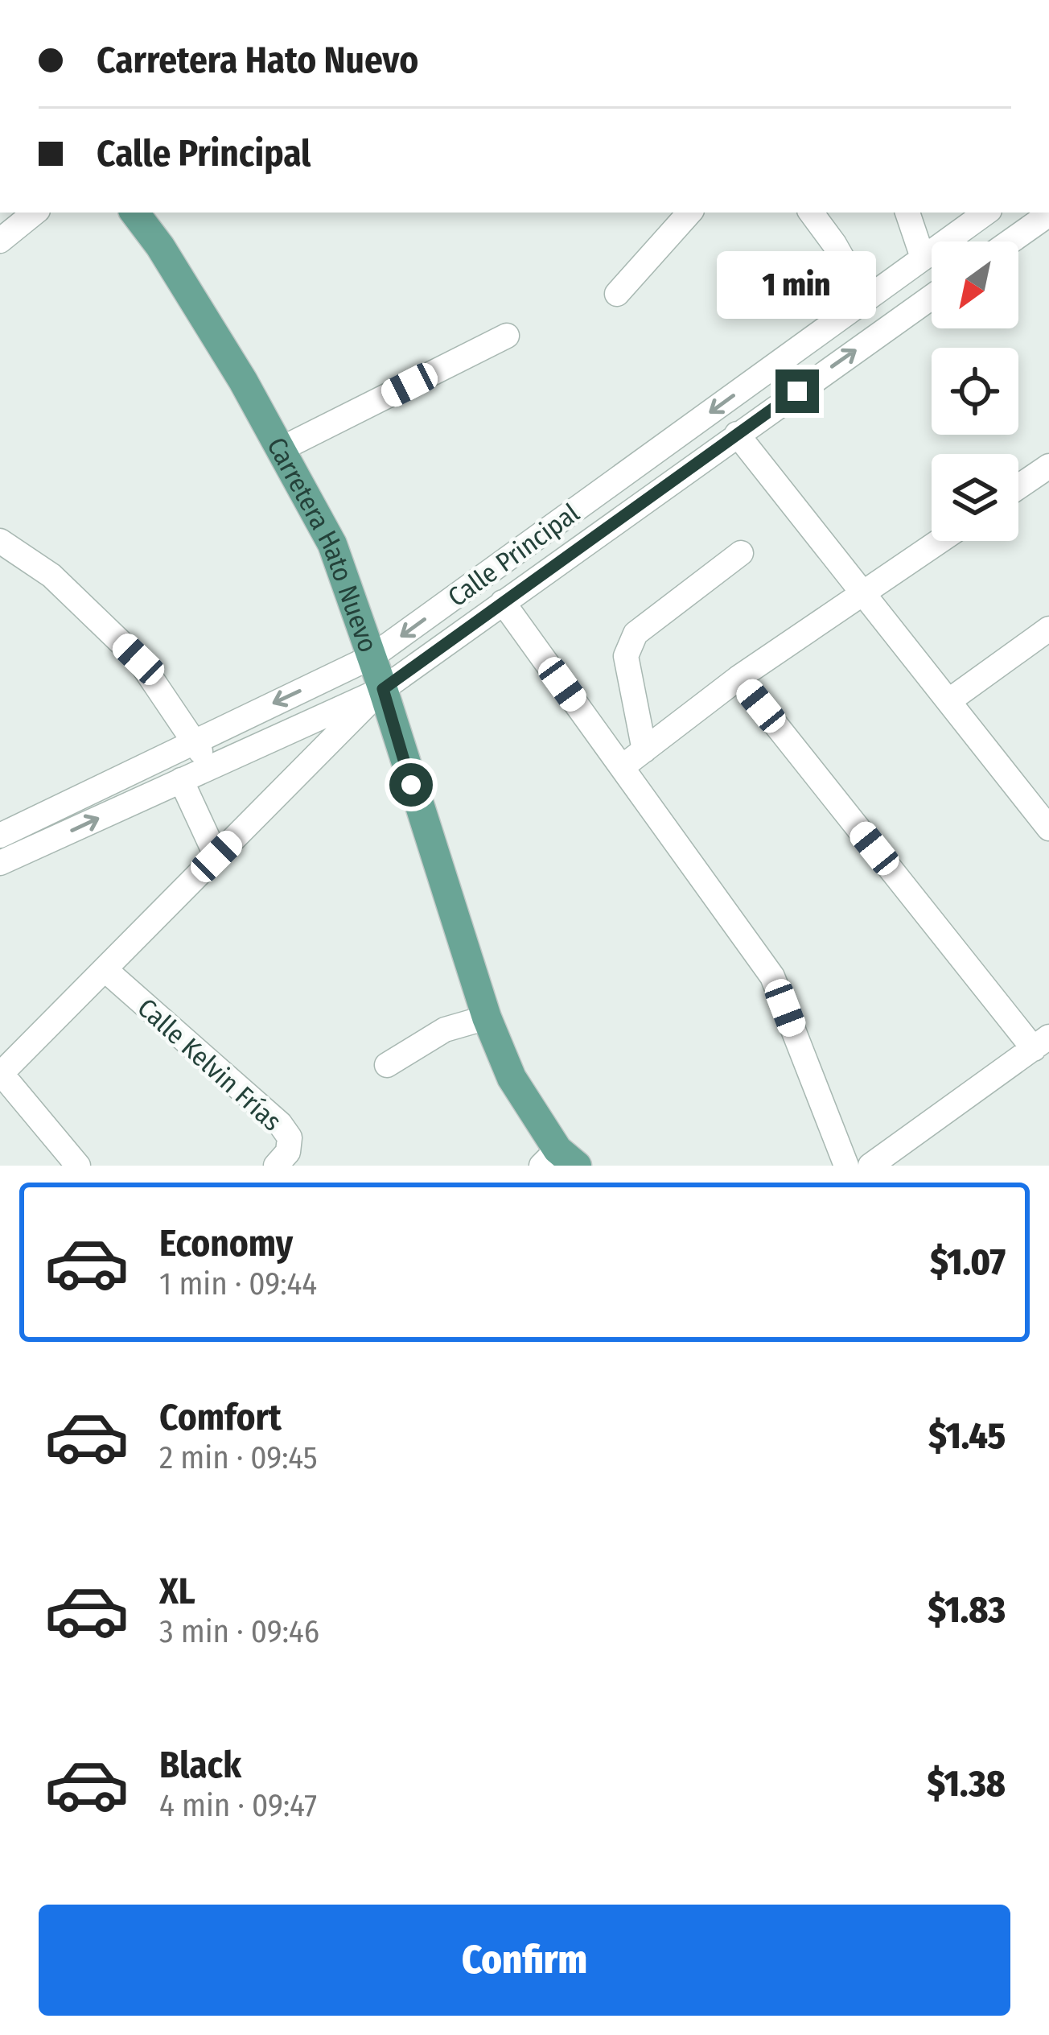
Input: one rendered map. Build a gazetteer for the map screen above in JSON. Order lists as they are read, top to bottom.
{
  "streets": {
    "main road": ["Carretera Hato Nuevo"],
    "street": ["Calle Principal", "Calle Kelvin Frías"]
  },
  "crossings": [
    ["Carretera Hato Nuevo", "Calle Principal"]
  ],
  "north": "bottom left",
  "page": {
    "banner": ["Carretera Hato Nuevo", "Calle Principal"],
    "bubble": "1 min",
    "list": [
      {
        "name": "Economy",
        "note": "1 min · 09:44",
        "value": "$1.07"
      },
      {
        "name": "Comfort",
        "note": "2 min · 09:45",
        "value": "$1.45"
      },
      {
        "name": "XL",
        "note": "3 min · 09:46",
        "value": "$1.83"
      },
      {
        "name": "Black",
        "note": "4 min · 09:47",
        "value": "$1.38"
      }
    ],
    "buttons": "Confirm"
  }
}
